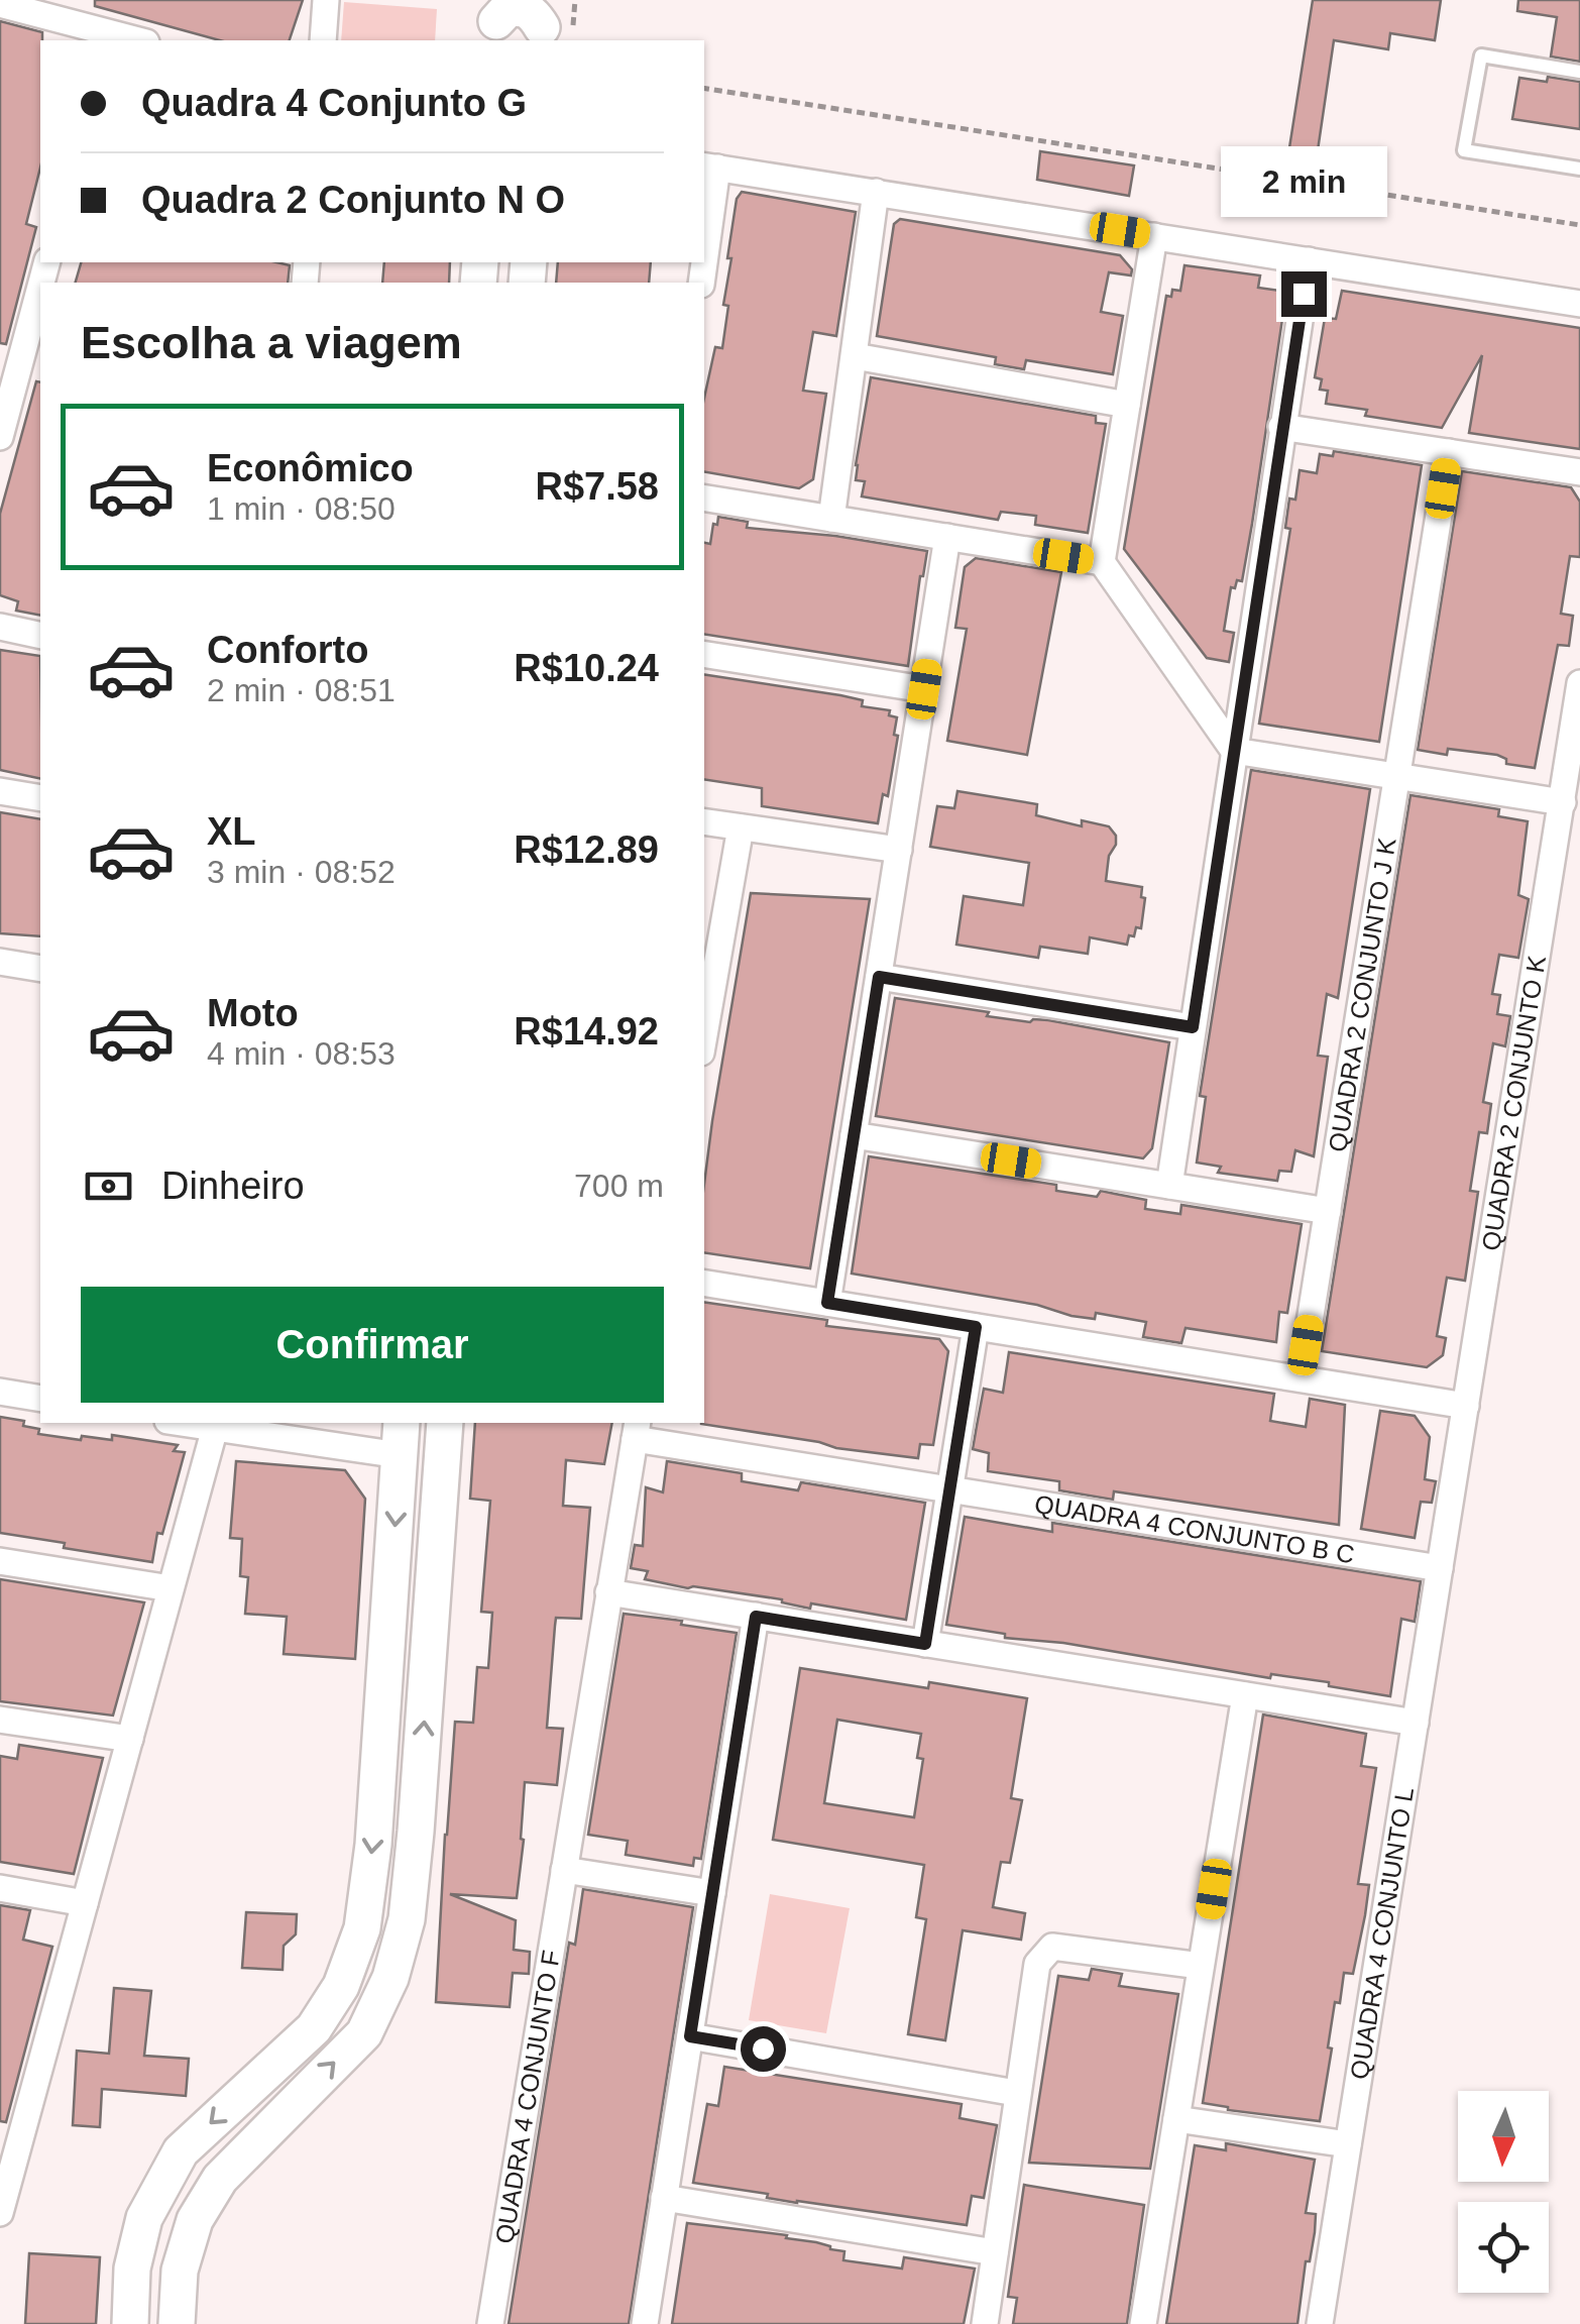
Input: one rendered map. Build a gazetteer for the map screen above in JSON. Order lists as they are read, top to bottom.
{
  "streets": {
    "street": [
      "QUADRA 2 CONJUNTO J K",
      "QUADRA 2 CONJUNTO K",
      "QUADRA 4 CONJUNTO B C",
      "QUADRA 4 CONJUNTO L",
      "QUADRA 4 CONJUNTO F"
    ]
  },
  "crossings": [
    ["QUADRA 2 CONJUNTO K", "QUADRA 4 CONJUNTO B C"],
    ["QUADRA 2 CONJUNTO K", "QUADRA 4 CONJUNTO L"],
    ["QUADRA 4 CONJUNTO B C", "QUADRA 4 CONJUNTO L"],
    ["QUADRA 4 CONJUNTO B C", "QUADRA 4 CONJUNTO F"]
  ],
  "north": "bottom",
  "page": {
    "banner": ["Quadra 4 Conjunto G", "Quadra 2 Conjunto N O"],
    "bubble": "2 min",
    "heading": "Escolha a viagem",
    "list": [
      {
        "name": "Econômico",
        "note": "1 min · 08:50",
        "value": "R$7.58"
      },
      {
        "name": "Conforto",
        "note": "2 min · 08:51",
        "value": "R$10.24"
      },
      {
        "name": "XL",
        "note": "3 min · 08:52",
        "value": "R$12.89"
      },
      {
        "name": "Moto",
        "note": "4 min · 08:53",
        "value": "R$14.92"
      }
    ],
    "pay": ["Dinheiro", "700 m"],
    "buttons": "Confirmar"
  }
}
